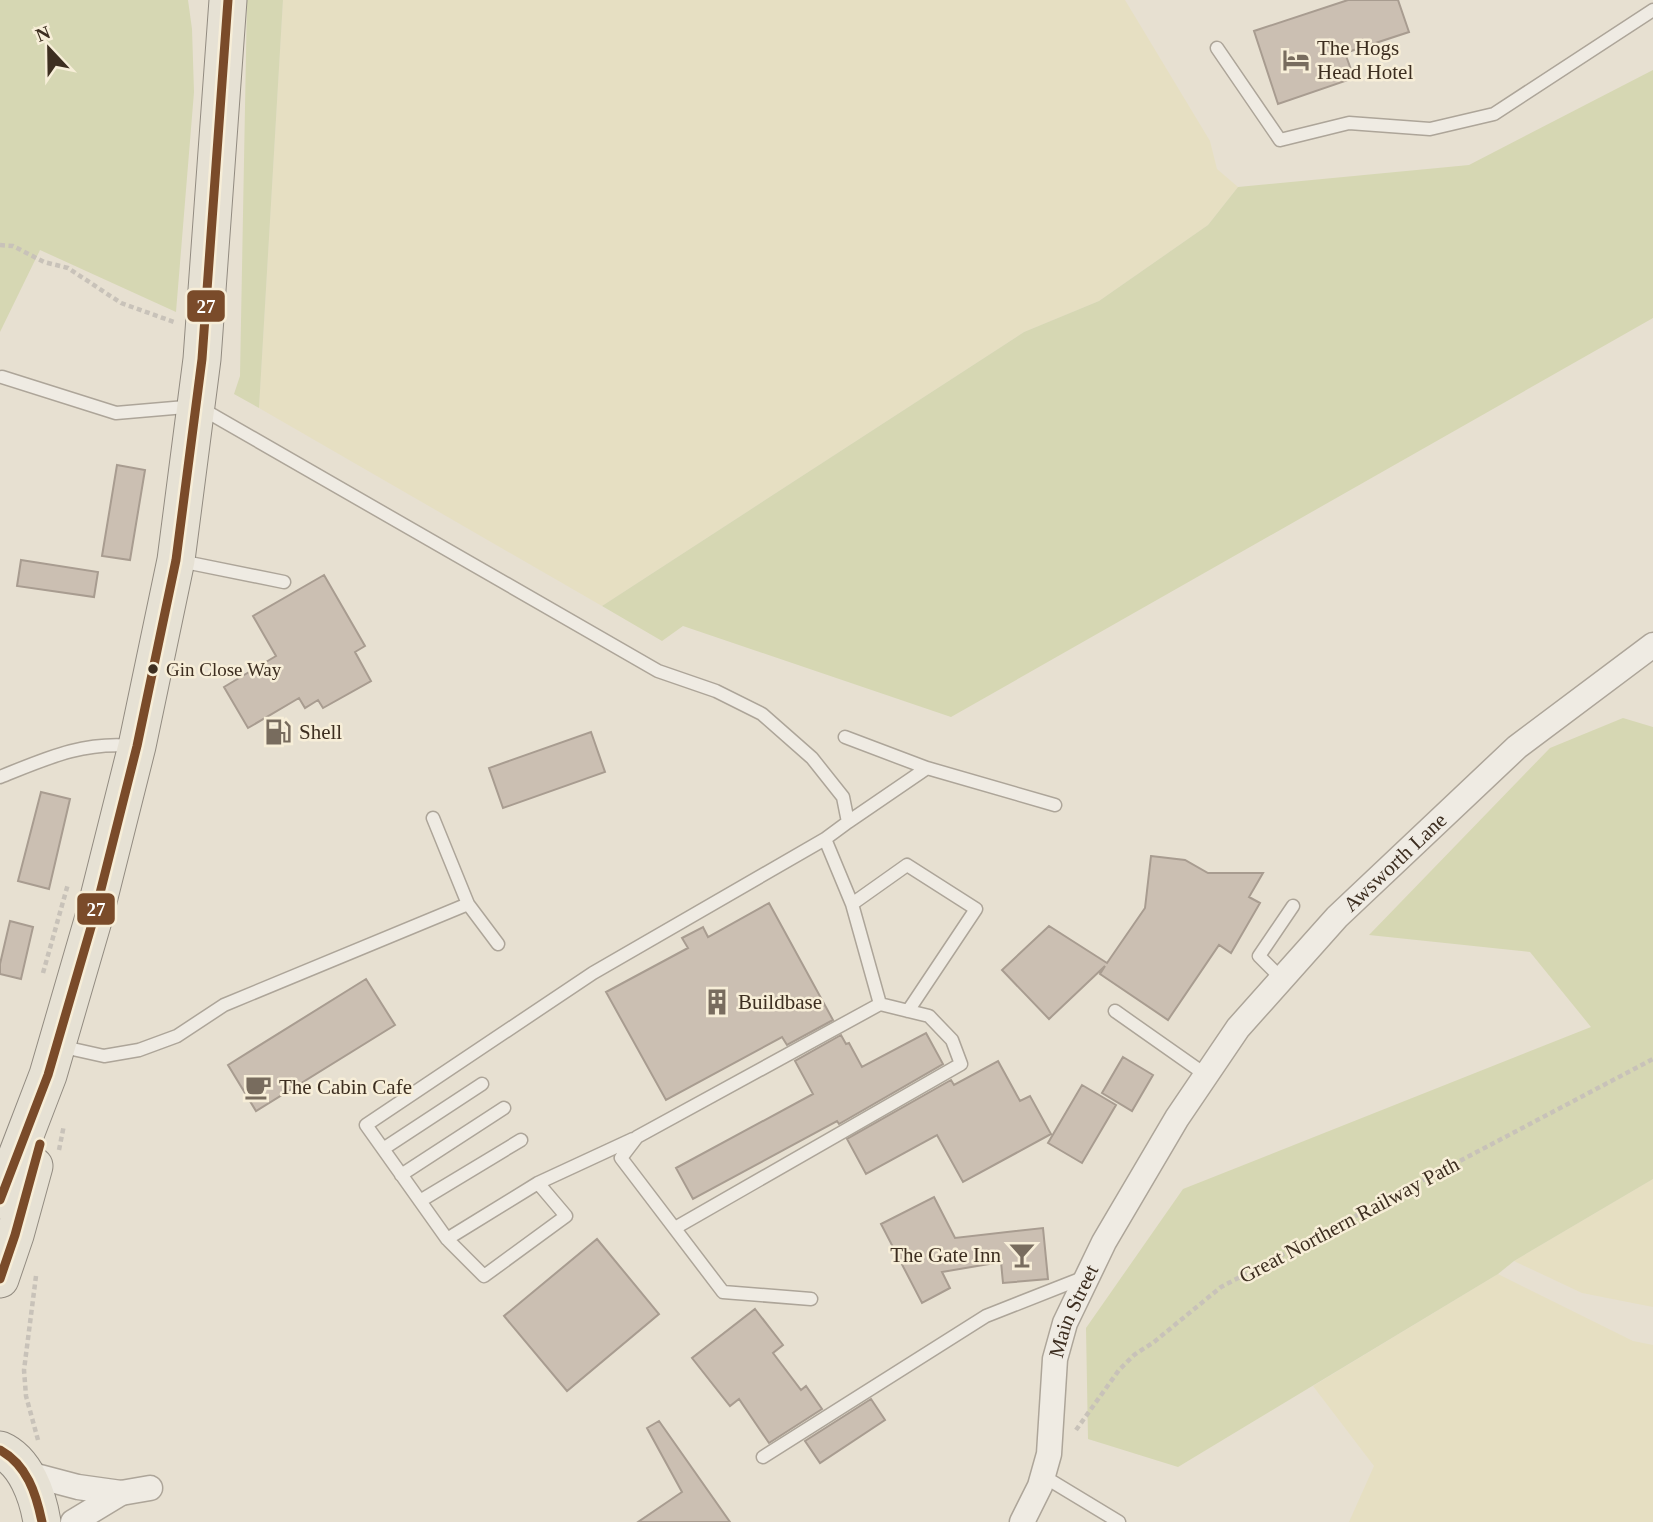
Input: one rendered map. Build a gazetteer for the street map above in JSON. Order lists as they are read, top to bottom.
{
  "streets": {
    "street": ["Awsworth Lane", "Main Street"],
    "path": ["Great Northern Railway Path"]
  },
  "crossings": [
    ["Awsworth Lane", "Main Street"]
  ],
  "places": {
    "hotel": ["The Hogs Head Hotel"],
    "other": ["Gin Close Way"],
    "fuel station": ["Shell"],
    "building": ["Buildbase"],
    "cafe": ["The Cabin Cafe"],
    "bar": ["The Gate Inn"]
  },
  "lines": ["transit line 27"],
  "north": "top"
}
